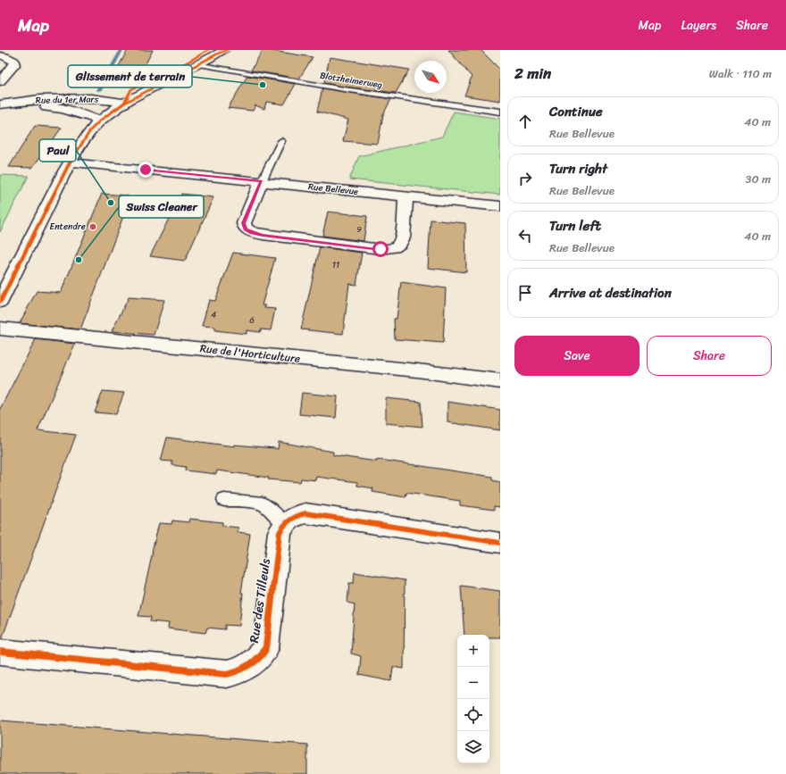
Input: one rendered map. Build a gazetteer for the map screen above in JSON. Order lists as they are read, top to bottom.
{
  "streets": {
    "street": [
      "Rue du 1er Mars",
      "Rue Bellevue",
      "Rue de l'Horticulture",
      "Rue des Tilleuls"
    ],
    "lane": ["Blotzheimerweg"]
  },
  "places": [
    "Glissement de terrain",
    "Paul",
    "Entendre",
    "Swiss Cleaner"
  ],
  "house_numbers": [
    "9",
    "11",
    "4",
    "6"
  ],
  "north": "bottom right",
  "page": {
    "header": "Map",
    "nav": ["Map", "Layers", "Share"],
    "heading": ["2 min", "Walk · 110 m"],
    "list": [
      ["Continue", "Rue Bellevue", "40 m"],
      ["Turn right", "Rue Bellevue", "30 m"],
      ["Turn left", "Rue Bellevue", "40 m"],
      "Arrive at destination"
    ],
    "buttons": ["Save", "Share"],
    "map_buttons": ["+", "−"]
  }
}
